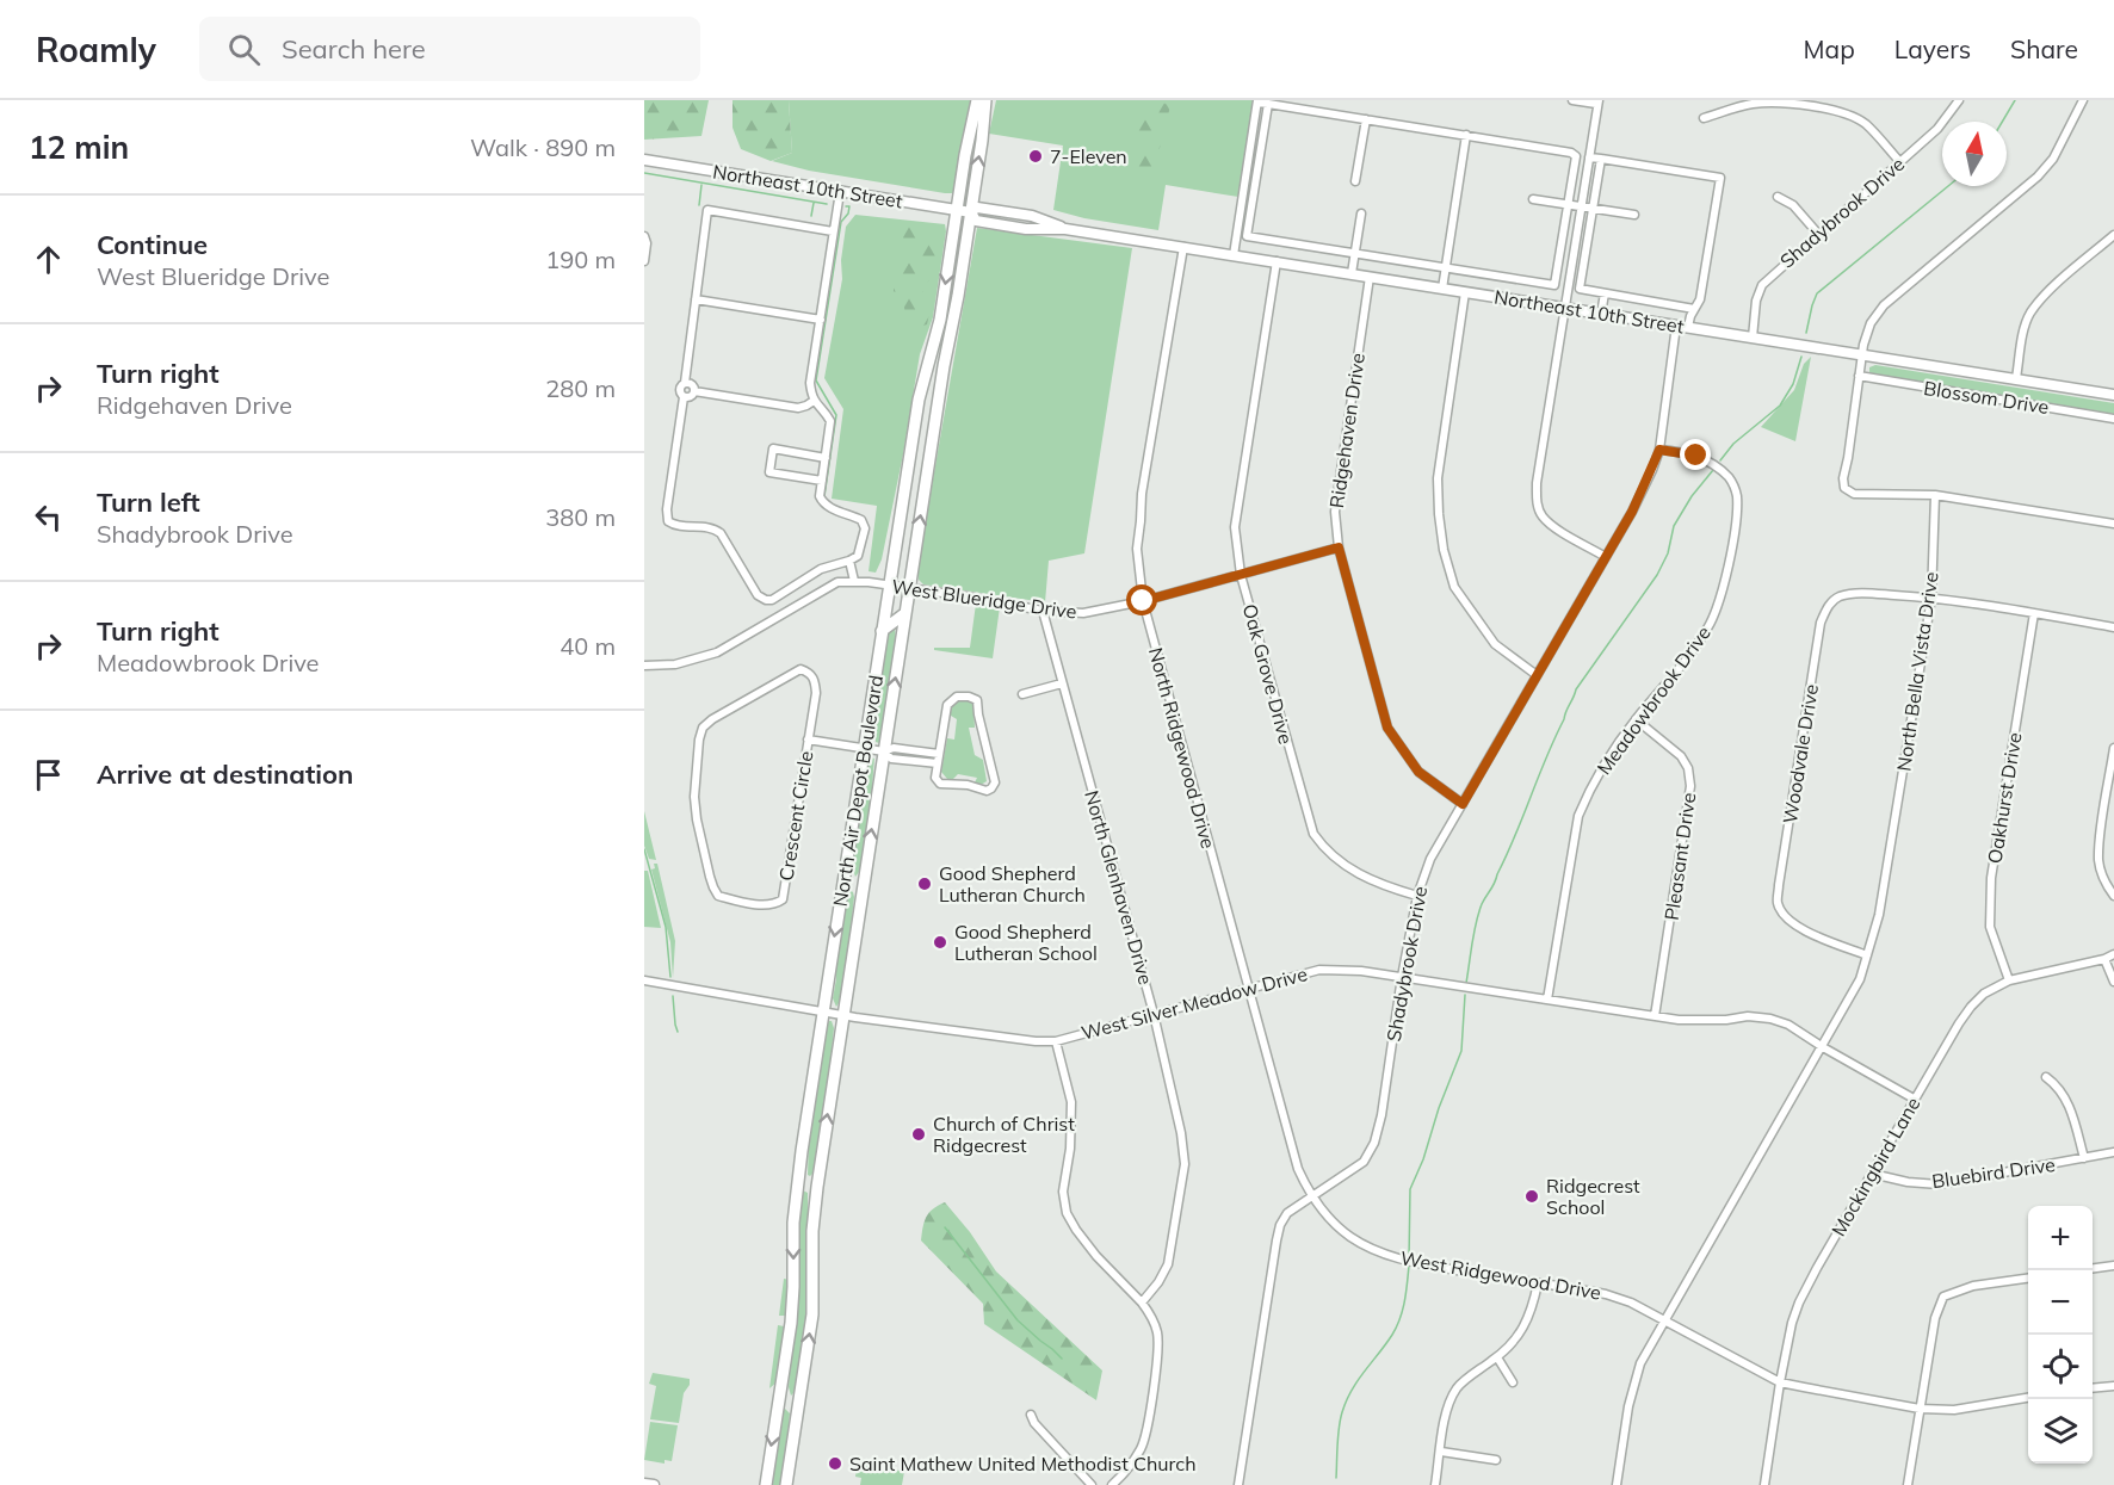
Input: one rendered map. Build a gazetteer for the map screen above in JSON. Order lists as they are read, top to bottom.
{
  "streets": {
    "main road": ["Northeast 10th Street", "North Air Depot Boulevard"],
    "street": [
      "Shadybrook Drive",
      "Blossom Drive",
      "Ridgehaven Drive",
      "West Blueridge Drive",
      "North Bella Vista Drive",
      "Oak Grove Drive",
      "Meadowbrook Drive",
      "North Ridgewood Drive",
      "Woodvale Drive",
      "Oakhurst Drive",
      "Crescent Circle",
      "Pleasant Drive",
      "North Glenhaven Drive",
      "West Silver Meadow Drive",
      "Mockingbird Lane",
      "Bluebird Drive",
      "West Ridgewood Drive"
    ]
  },
  "crossings": [
    ["Northeast 10th Street", "Shadybrook Drive"],
    ["Northeast 10th Street", "Ridgehaven Drive"],
    ["Northeast 10th Street", "Oak Grove Drive"],
    ["Northeast 10th Street", "North Ridgewood Drive"],
    ["Northeast 10th Street", "North Air Depot Boulevard"],
    ["Shadybrook Drive", "Ridgehaven Drive"],
    ["Shadybrook Drive", "Oak Grove Drive"],
    ["Shadybrook Drive", "Meadowbrook Drive"],
    ["Shadybrook Drive", "North Ridgewood Drive"],
    ["Shadybrook Drive", "West Silver Meadow Drive"],
    ["Shadybrook Drive", "West Ridgewood Drive"],
    ["Ridgehaven Drive", "West Blueridge Drive"],
    ["West Blueridge Drive", "Oak Grove Drive"],
    ["West Blueridge Drive", "North Ridgewood Drive"],
    ["West Blueridge Drive", "North Air Depot Boulevard"],
    ["West Blueridge Drive", "North Glenhaven Drive"],
    ["North Bella Vista Drive", "Woodvale Drive"],
    ["North Bella Vista Drive", "West Silver Meadow Drive"],
    ["North Bella Vista Drive", "West Ridgewood Drive"],
    ["Meadowbrook Drive", "Pleasant Drive"],
    ["Meadowbrook Drive", "West Silver Meadow Drive"],
    ["North Ridgewood Drive", "West Silver Meadow Drive"],
    ["North Ridgewood Drive", "West Ridgewood Drive"],
    ["Woodvale Drive", "Oakhurst Drive"],
    ["North Air Depot Boulevard", "West Silver Meadow Drive"],
    ["Oakhurst Drive", "Mockingbird Lane"],
    ["Pleasant Drive", "West Silver Meadow Drive"],
    ["North Glenhaven Drive", "West Silver Meadow Drive"],
    ["West Silver Meadow Drive", "Mockingbird Lane"],
    ["Mockingbird Lane", "Bluebird Drive"],
    ["Mockingbird Lane", "West Ridgewood Drive"]
  ],
  "places": [
    "7-Eleven",
    "Good Shepherd Lutheran Church",
    "Good Shepherd Lutheran School",
    "Church of Christ Ridgecrest",
    "Ridgecrest School",
    "Saint Mathew United Methodist Church"
  ],
  "north": "top",
  "page": {
    "header": "Roamly",
    "search": "Search here",
    "nav": ["Map", "Layers", "Share"],
    "heading": ["12 min", "Walk · 890 m"],
    "list": [
      ["Continue", "West Blueridge Drive", "190 m"],
      ["Turn right", "Ridgehaven Drive", "280 m"],
      ["Turn left", "Shadybrook Drive", "380 m"],
      ["Turn right", "Meadowbrook Drive", "40 m"],
      "Arrive at destination"
    ],
    "map_buttons": ["+", "−"]
  }
}
